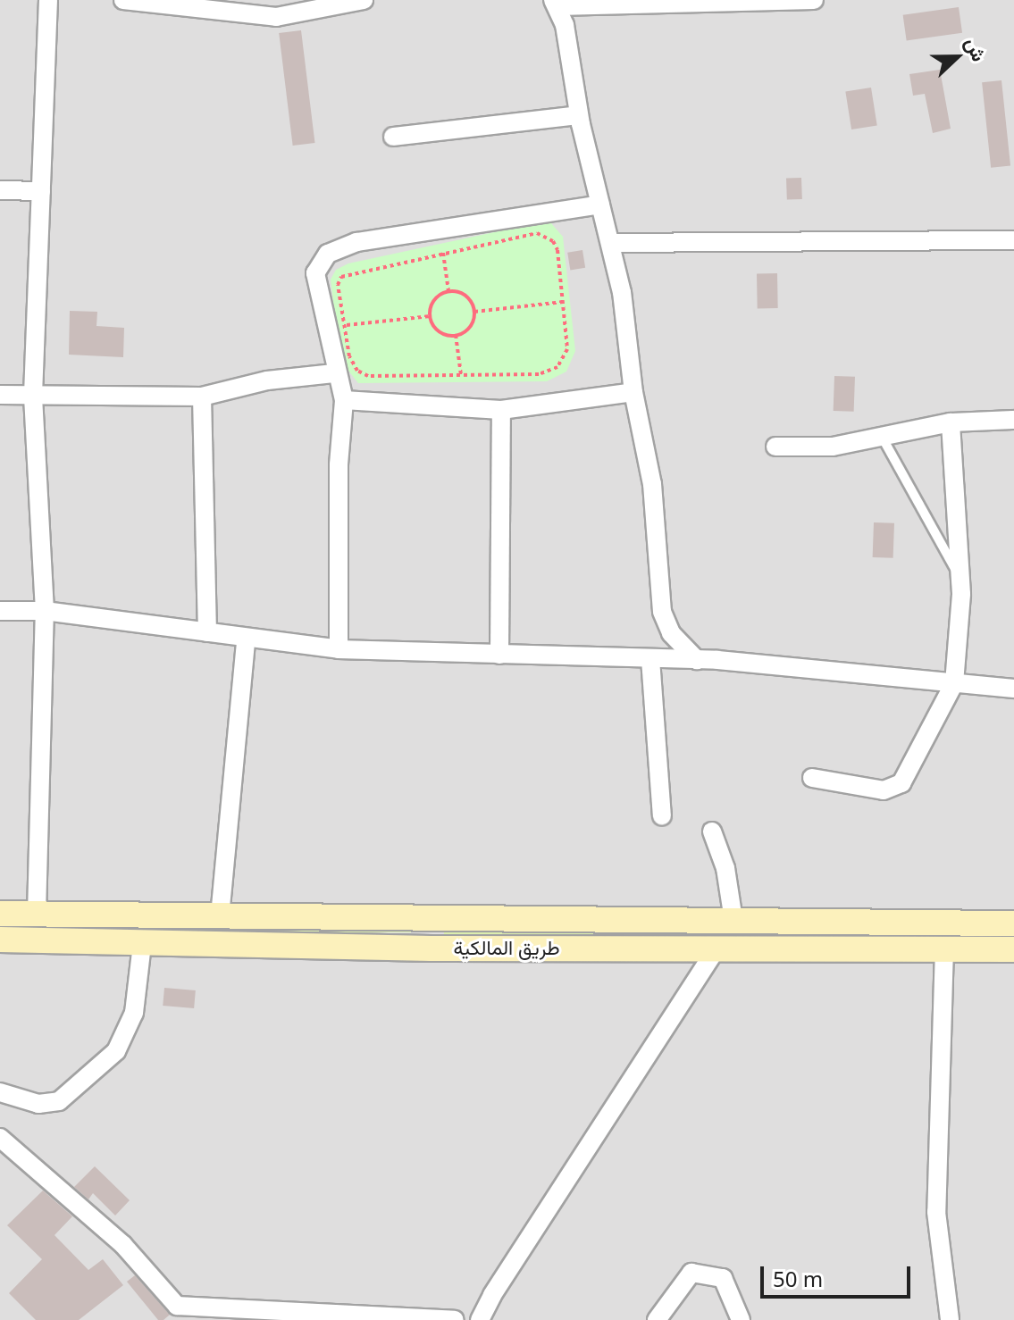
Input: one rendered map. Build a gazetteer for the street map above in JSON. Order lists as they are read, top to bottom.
{
  "streets": {
    "main road": ["طريق المالكية"]
  },
  "scale_bar": "50 m",
  "north": "right"
}
